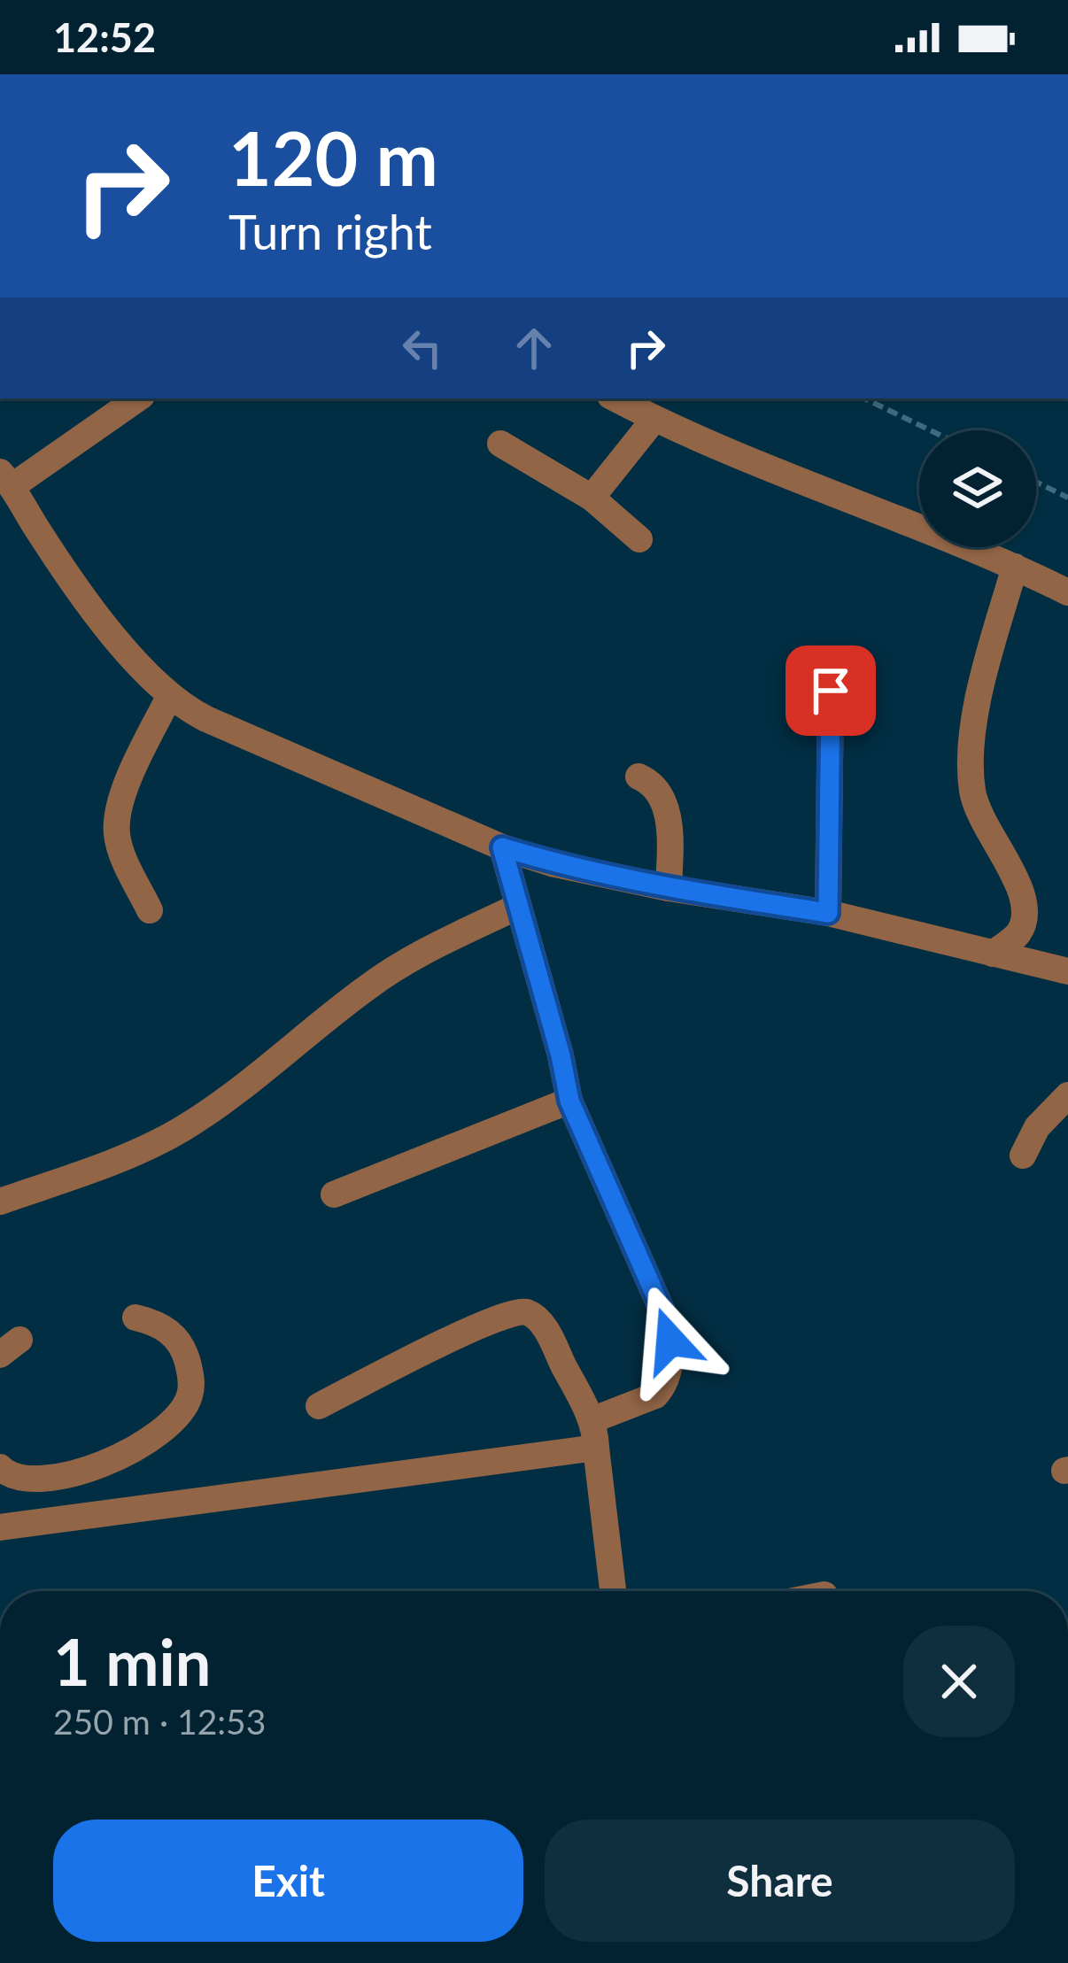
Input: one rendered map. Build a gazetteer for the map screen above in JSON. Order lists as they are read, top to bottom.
{
  "page": {
    "status": "12:52",
    "turn": ["120 m", "Turn right"],
    "heading": ["1 min", "250 m · 12:53"],
    "buttons": ["Exit", "Share"]
  }
}
